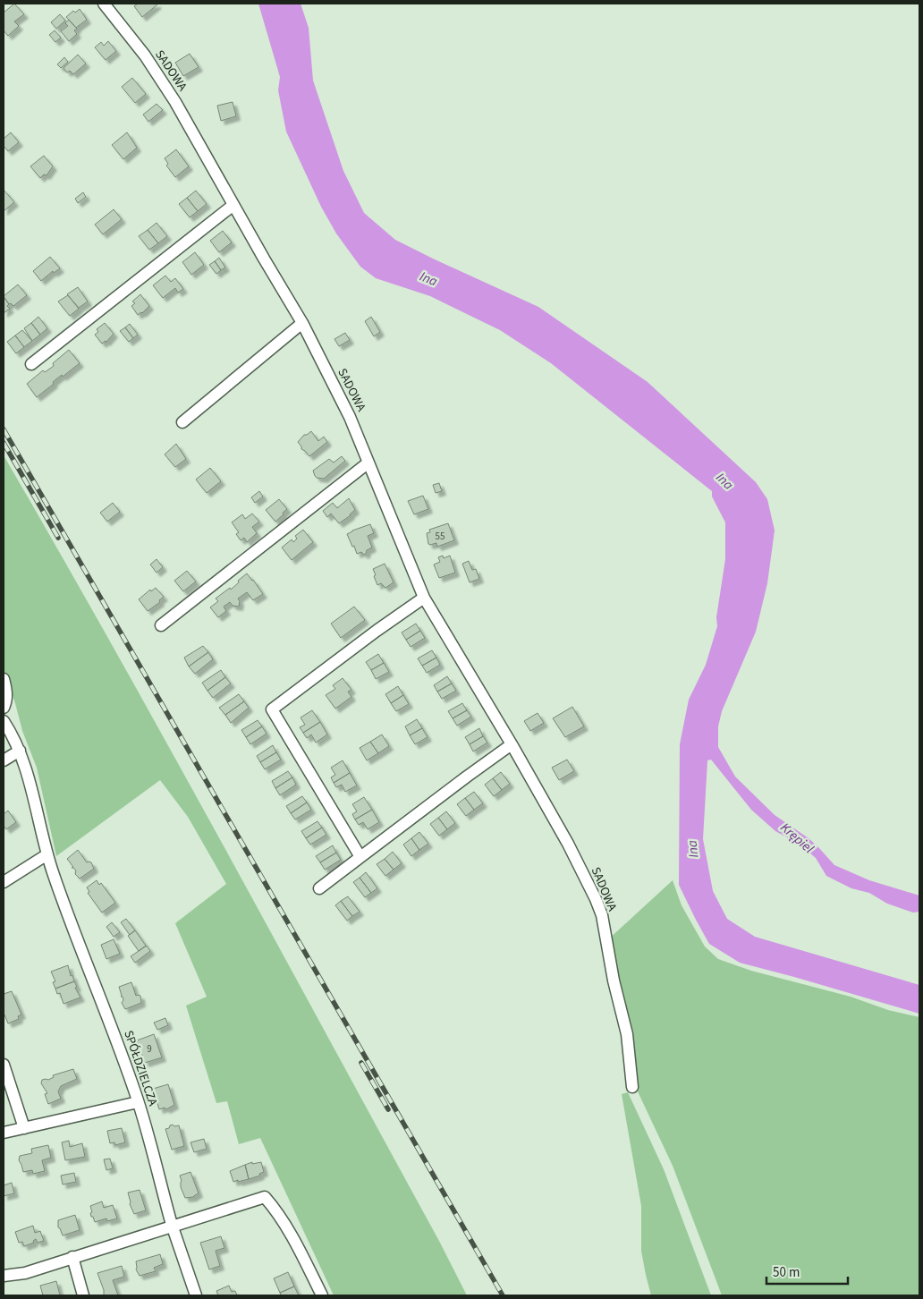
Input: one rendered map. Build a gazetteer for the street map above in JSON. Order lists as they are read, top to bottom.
{
  "streets": {
    "street": ["SADOWA", "SPÓŁDZIELCZA"]
  },
  "water": ["Ina", "Krępiel"],
  "house_numbers": ["55", "9"],
  "scale_bar": "50 m"
}
